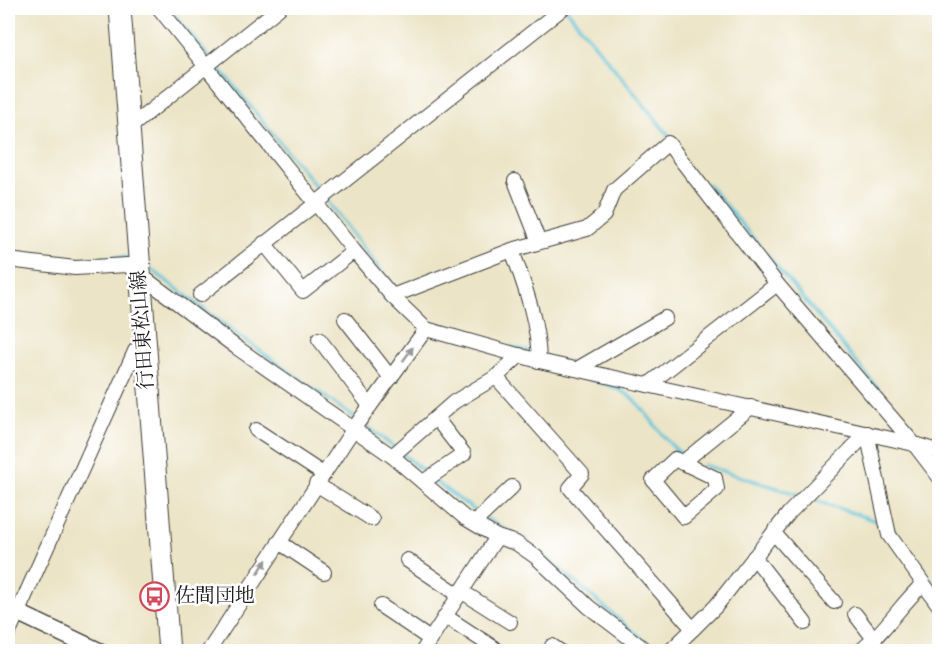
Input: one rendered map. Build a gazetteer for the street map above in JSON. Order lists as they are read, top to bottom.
{
  "streets": {
    "main road": ["行田東松山線"]
  },
  "places": {
    "bus stop": ["佐間団地"]
  }
}
